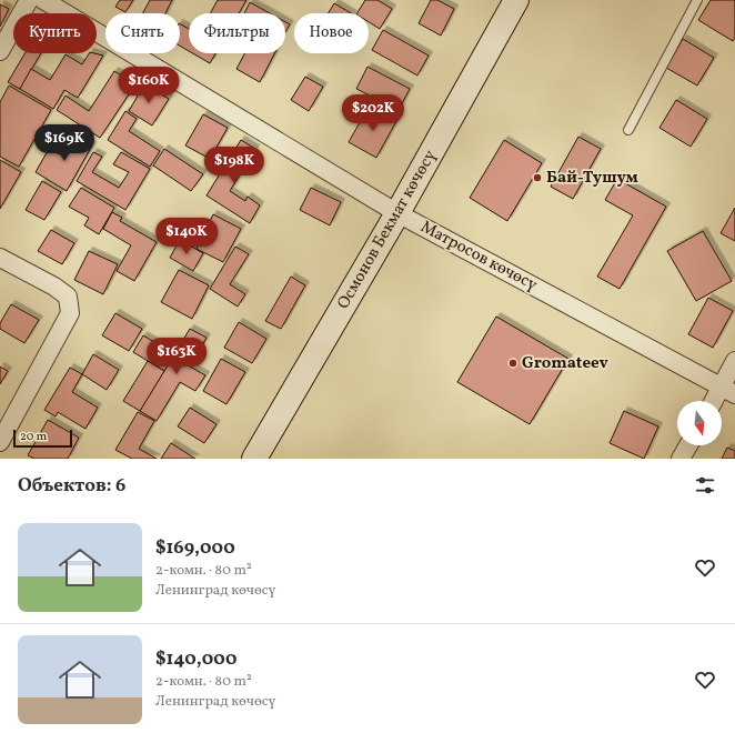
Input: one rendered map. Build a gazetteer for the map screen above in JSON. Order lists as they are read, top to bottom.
{
  "streets": {
    "main road": ["Осмонов Бекмат көчөсү"],
    "street": ["Матросов көчөсү"]
  },
  "crossings": [
    ["Осмонов Бекмат көчөсү", "Матросов көчөсү"]
  ],
  "places": ["Бай-Тушум", "Gromateev"],
  "scale_bar": "20 m",
  "north": "bottom",
  "page": {
    "chip": [
      "Купить",
      "Снять",
      "Фильтры",
      "Новое"
    ],
    "price": [
      "$160K",
      "$202K",
      "$169K",
      "$198K",
      "$140K",
      "$163K"
    ],
    "scale": "20 m",
    "heading": "Объектов: 6",
    "list": [
      {
        "name": "$169,000",
        "note": "2-комн. · 80 m² · Ленинград көчөсү"
      },
      {
        "name": "$140,000",
        "note": "2-комн. · 80 m² · Ленинград көчөсү"
      }
    ]
  }
}
